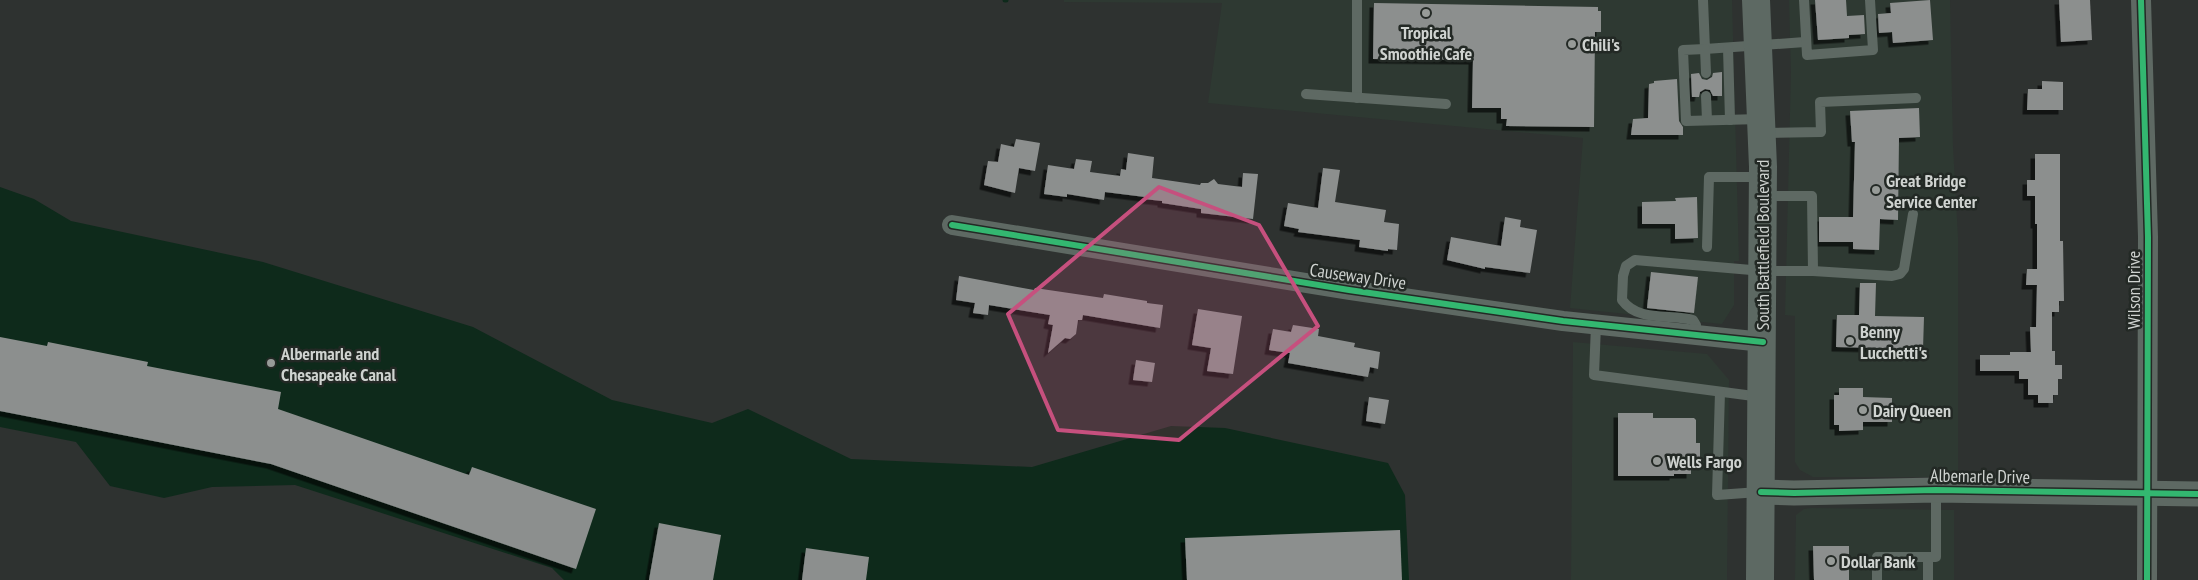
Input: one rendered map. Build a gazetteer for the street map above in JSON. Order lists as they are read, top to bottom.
{
  "streets": {
    "main road": ["South Battlefield Boulevard"],
    "street": ["Causeway Drive", "Wilson Drive", "Albemarle Drive"]
  },
  "crossings": [
    ["South Battlefield Boulevard", "Causeway Drive"],
    ["South Battlefield Boulevard", "Albemarle Drive"],
    ["Wilson Drive", "Albemarle Drive"]
  ],
  "places": [
    "Tropical Smoothie Cafe",
    "Chili's",
    "Great Bridge Service Center",
    "Benny Lucchetti's",
    "Albermarle and Chesapeake Canal",
    "Dairy Queen",
    "Wells Fargo",
    "Dollar Bank"
  ]
}
